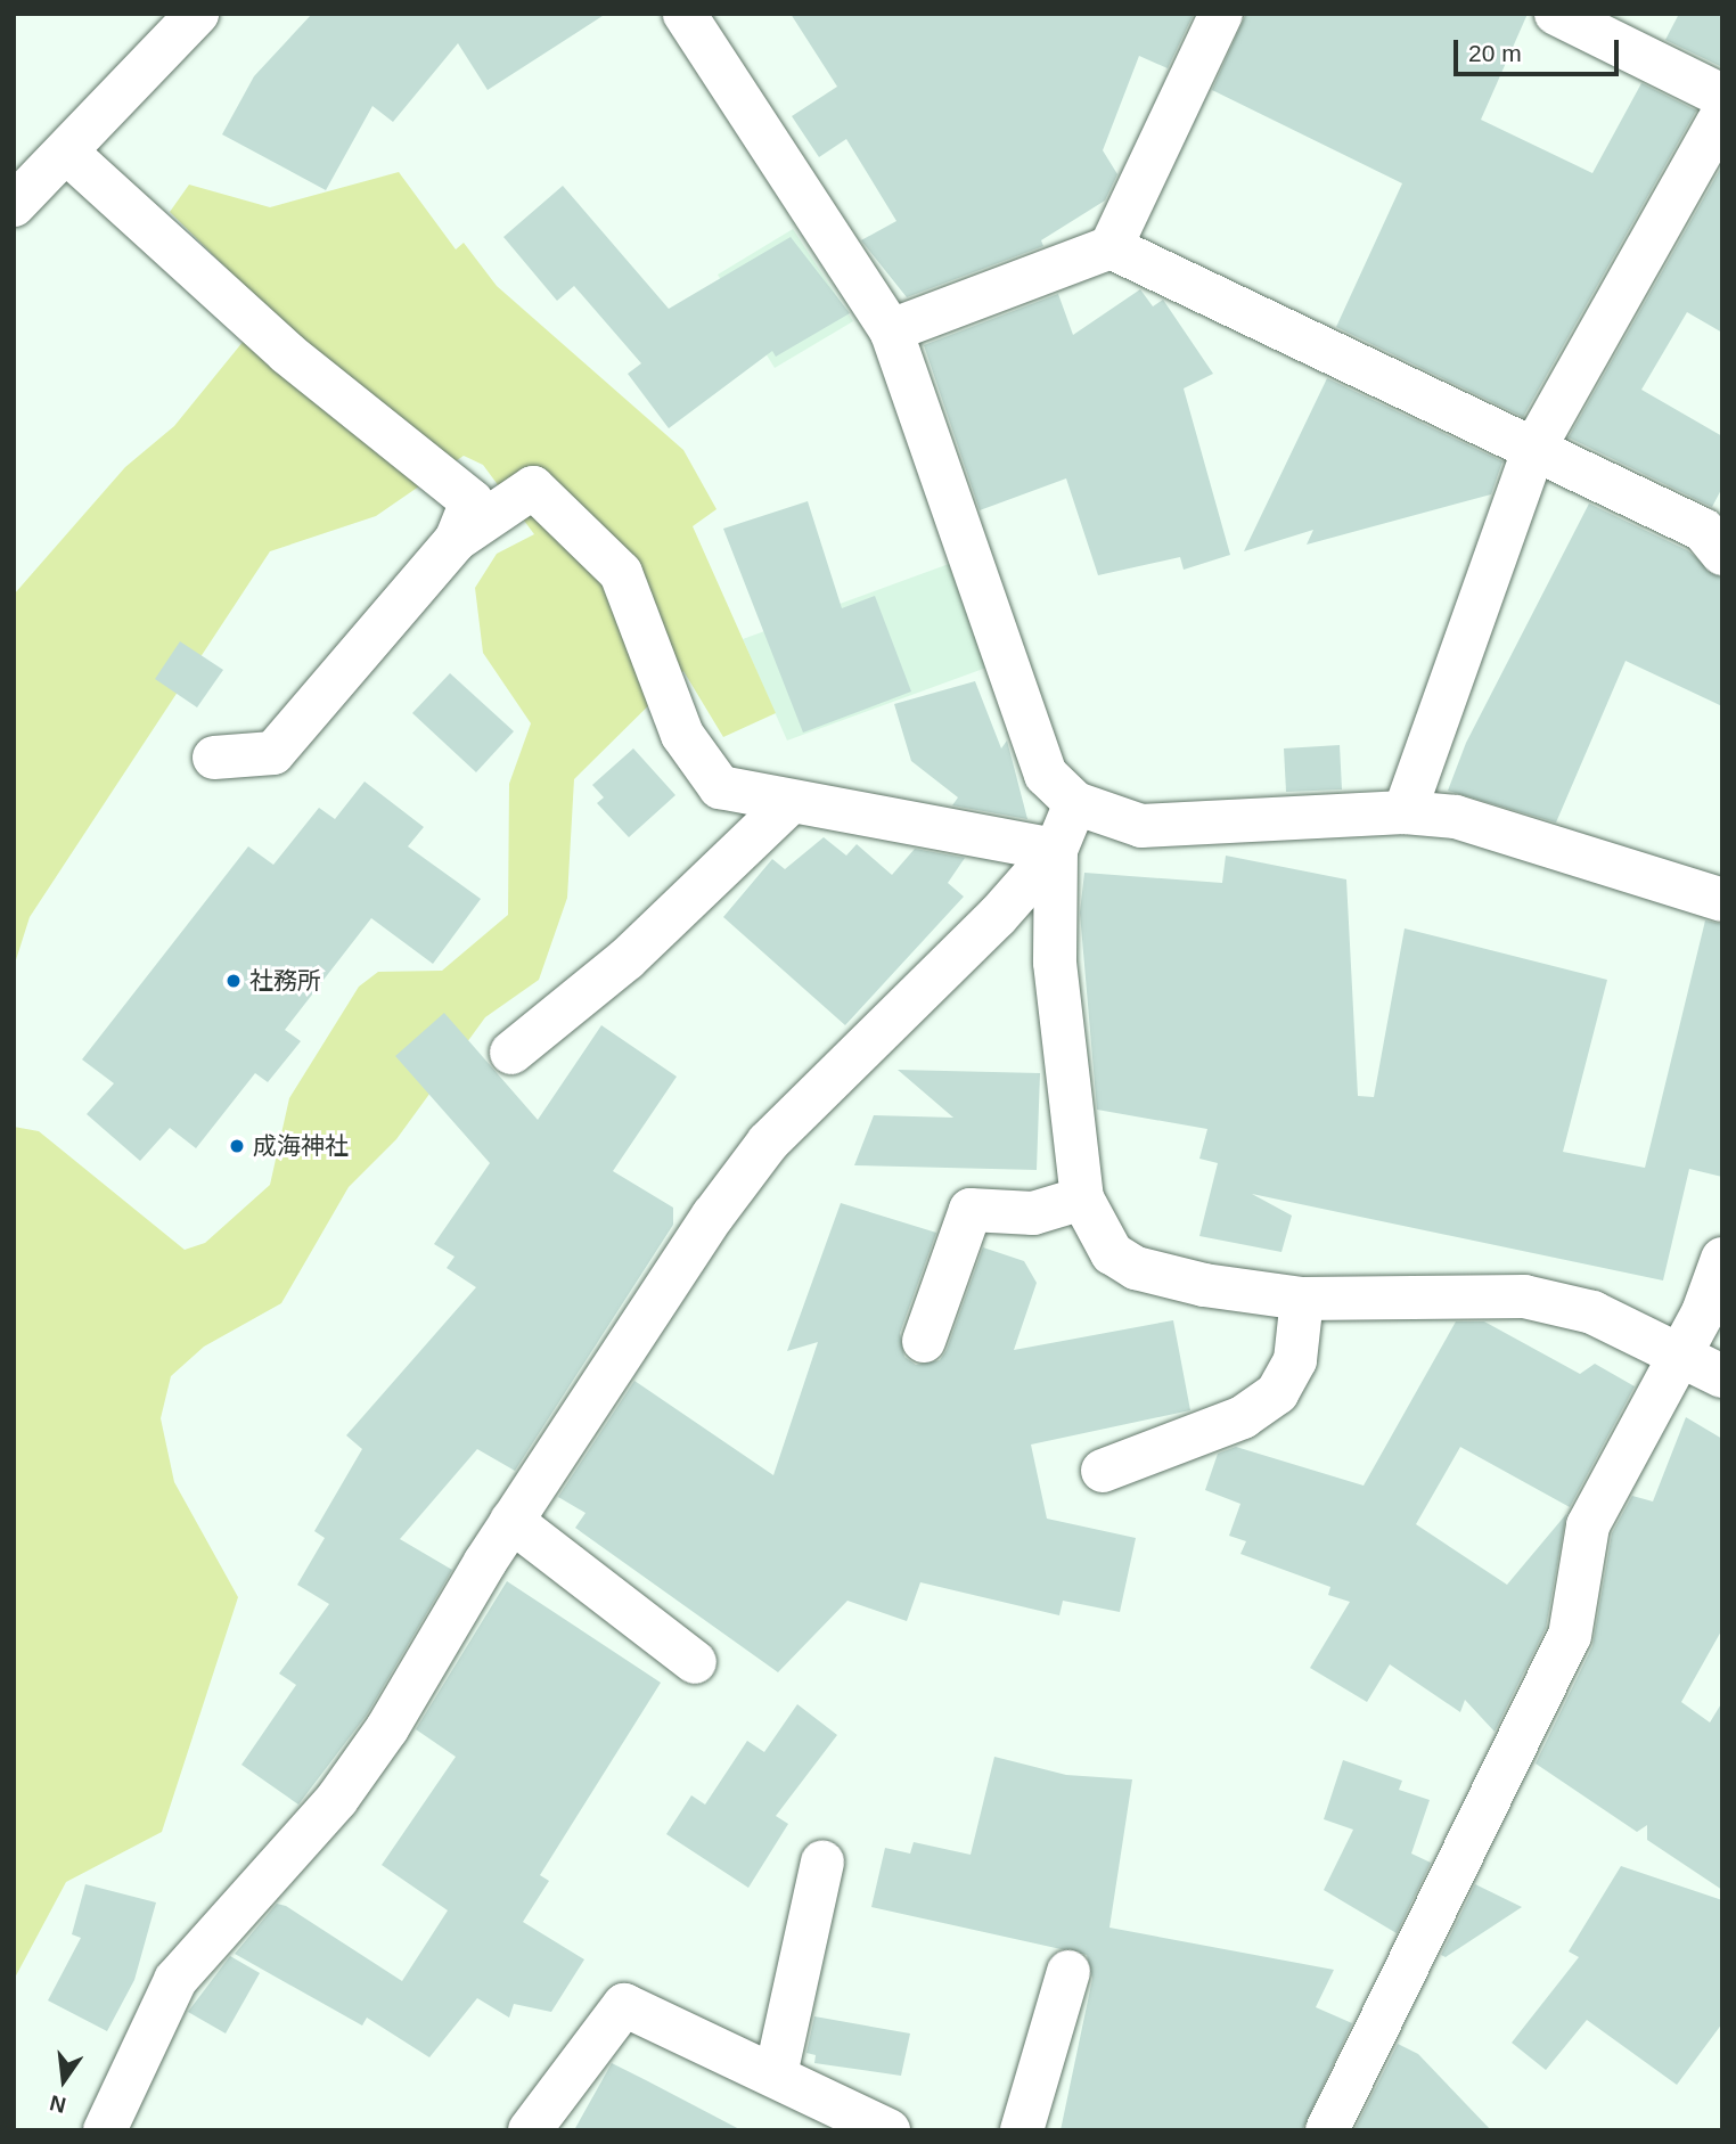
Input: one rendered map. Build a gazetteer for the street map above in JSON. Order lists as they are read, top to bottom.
{
  "places": ["社務所", "成海神社"],
  "scale_bar": "20 m",
  "north": "bottom"
}
